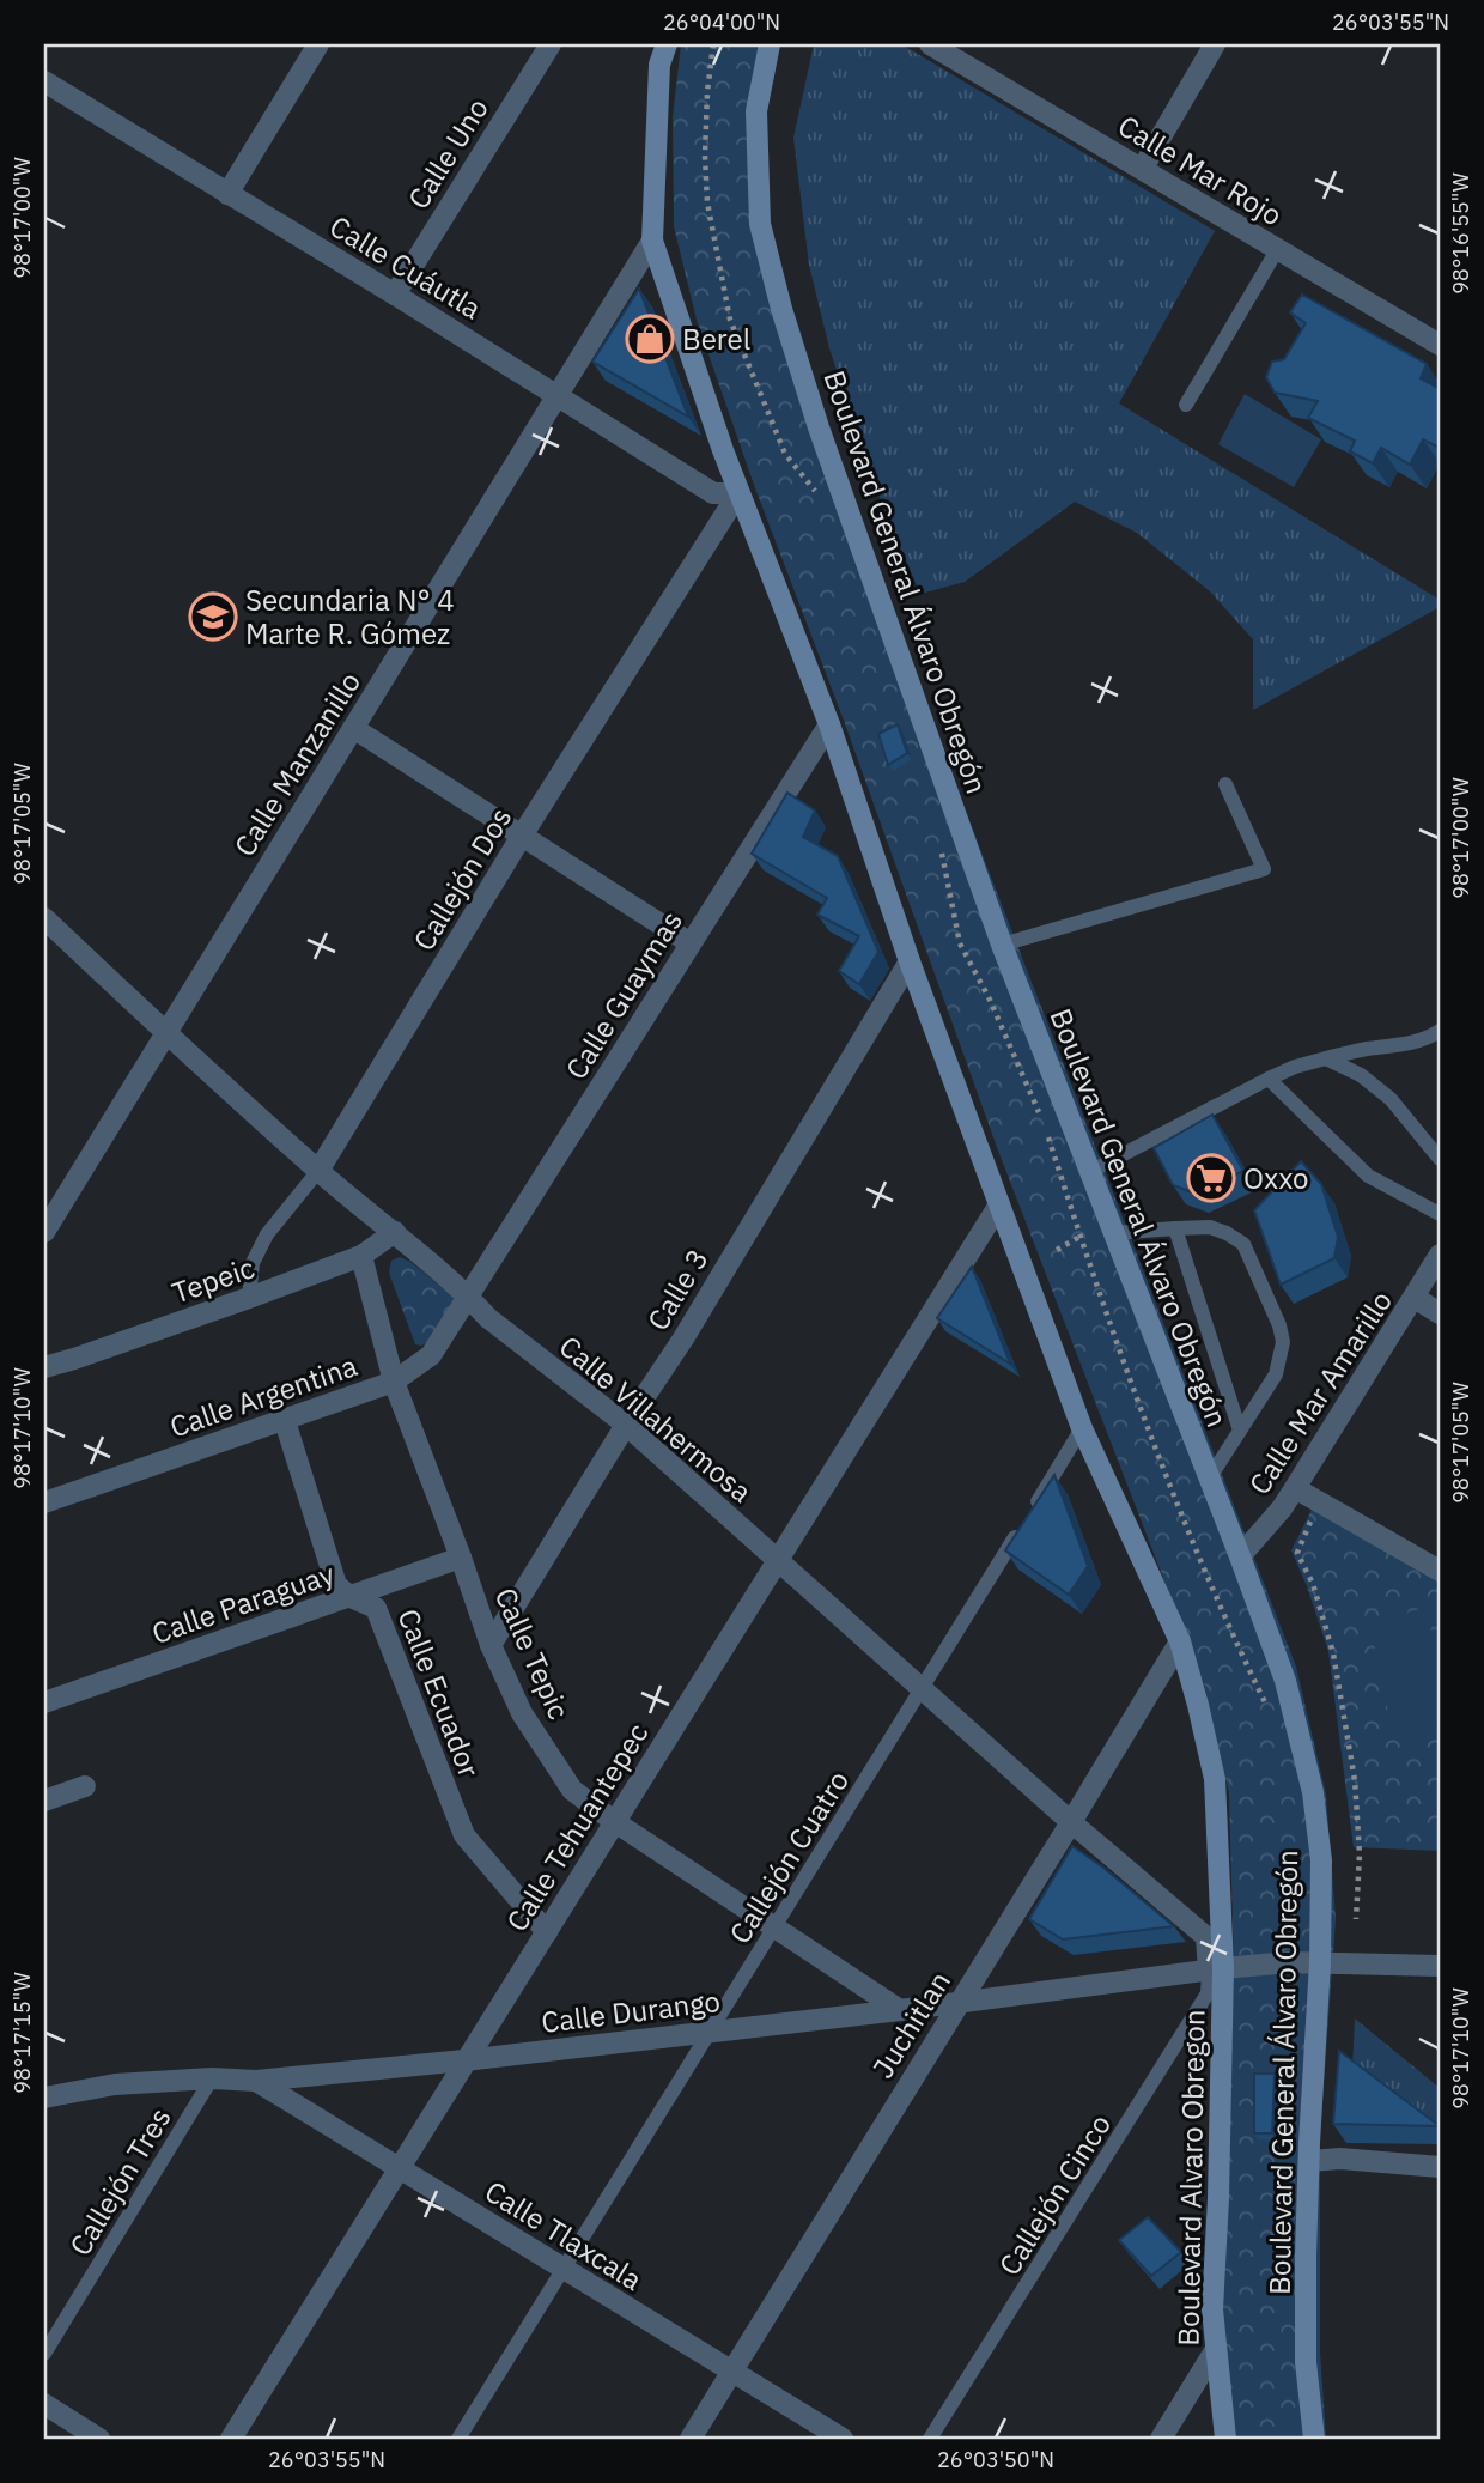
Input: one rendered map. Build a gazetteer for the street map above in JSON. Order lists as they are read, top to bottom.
{
  "streets": {
    "main road": ["Boulevard General Álvaro Obregón", "Boulevard Alvaro Obregon"],
    "street": [
      "Calle Uno",
      "Calle Mar Rojo",
      "Calle Cuáutla",
      "Calle Manzanillo",
      "Callejón Dos",
      "Calle Guaymas",
      "Tepeic",
      "Calle 3",
      "Calle Mar Amarillo",
      "Calle Argentina",
      "Calle Villahermosa",
      "Calle Paraguay",
      "Calle Tepic",
      "Calle Ecuador",
      "Calle Tehuantepec",
      "Calle Durango",
      "Juchitlan",
      "Calle Tlaxcala"
    ],
    "lane": ["Callejón Cuatro", "Callejón Tres", "Callejón Cinco"]
  },
  "crossings": [
    ["Calle Uno", "Calle Cuáutla"],
    ["Calle Cuáutla", "Calle Manzanillo"],
    ["Calle Cuáutla", "Callejón Dos"],
    ["Boulevard General Álvaro Obregón", "Calle Mar Amarillo"],
    ["Boulevard General Álvaro Obregón", "Calle Durango"],
    ["Calle Manzanillo", "Calle Villahermosa"],
    ["Callejón Dos", "Tepeic"],
    ["Callejón Dos", "Calle Villahermosa"],
    ["Calle Guaymas", "Calle Argentina"],
    ["Calle Guaymas", "Calle Villahermosa"],
    ["Tepeic", "Calle Villahermosa"],
    ["Tepeic", "Calle Tepic"],
    ["Calle 3", "Calle Villahermosa"],
    ["Calle 3", "Calle Tepic"],
    ["Calle Argentina", "Calle Villahermosa"],
    ["Calle Argentina", "Calle Tepic"],
    ["Calle Argentina", "Calle Ecuador"],
    ["Calle Villahermosa", "Calle Tehuantepec"],
    ["Calle Villahermosa", "Callejón Cuatro"],
    ["Calle Villahermosa", "Calle Durango"],
    ["Calle Villahermosa", "Juchitlan"],
    ["Calle Villahermosa", "Boulevard Alvaro Obregon"],
    ["Calle Villahermosa", "Callejón Cinco"],
    ["Calle Paraguay", "Calle Tepic"],
    ["Calle Paraguay", "Calle Ecuador"],
    ["Calle Tepic", "Calle Tehuantepec"],
    ["Calle Tepic", "Callejón Cuatro"],
    ["Calle Tepic", "Calle Durango"],
    ["Calle Ecuador", "Calle Tehuantepec"],
    ["Calle Tehuantepec", "Calle Durango"],
    ["Calle Tehuantepec", "Calle Tlaxcala"],
    ["Callejón Cuatro", "Calle Durango"],
    ["Callejón Cuatro", "Calle Tlaxcala"],
    ["Calle Durango", "Juchitlan"],
    ["Calle Durango", "Boulevard Alvaro Obregon"],
    ["Calle Durango", "Callejón Tres"],
    ["Calle Durango", "Callejón Cinco"],
    ["Calle Durango", "Calle Tlaxcala"],
    ["Juchitlan", "Calle Tlaxcala"],
    ["Boulevard Alvaro Obregon", "Callejón Cinco"]
  ],
  "places": {
    "shop": ["Berel"],
    "school or university": ["Secundaria N° 4 Marte R. Gómez"],
    "supermarket": ["Oxxo"]
  },
  "coordinates": [
    "26°04'00\"N",
    "26°03'55\"N",
    "98°17'00\"W",
    "98°16'55\"W",
    "98°17'05\"W",
    "98°17'10\"W",
    "98°17'15\"W",
    "26°03'50\"N"
  ]
}
